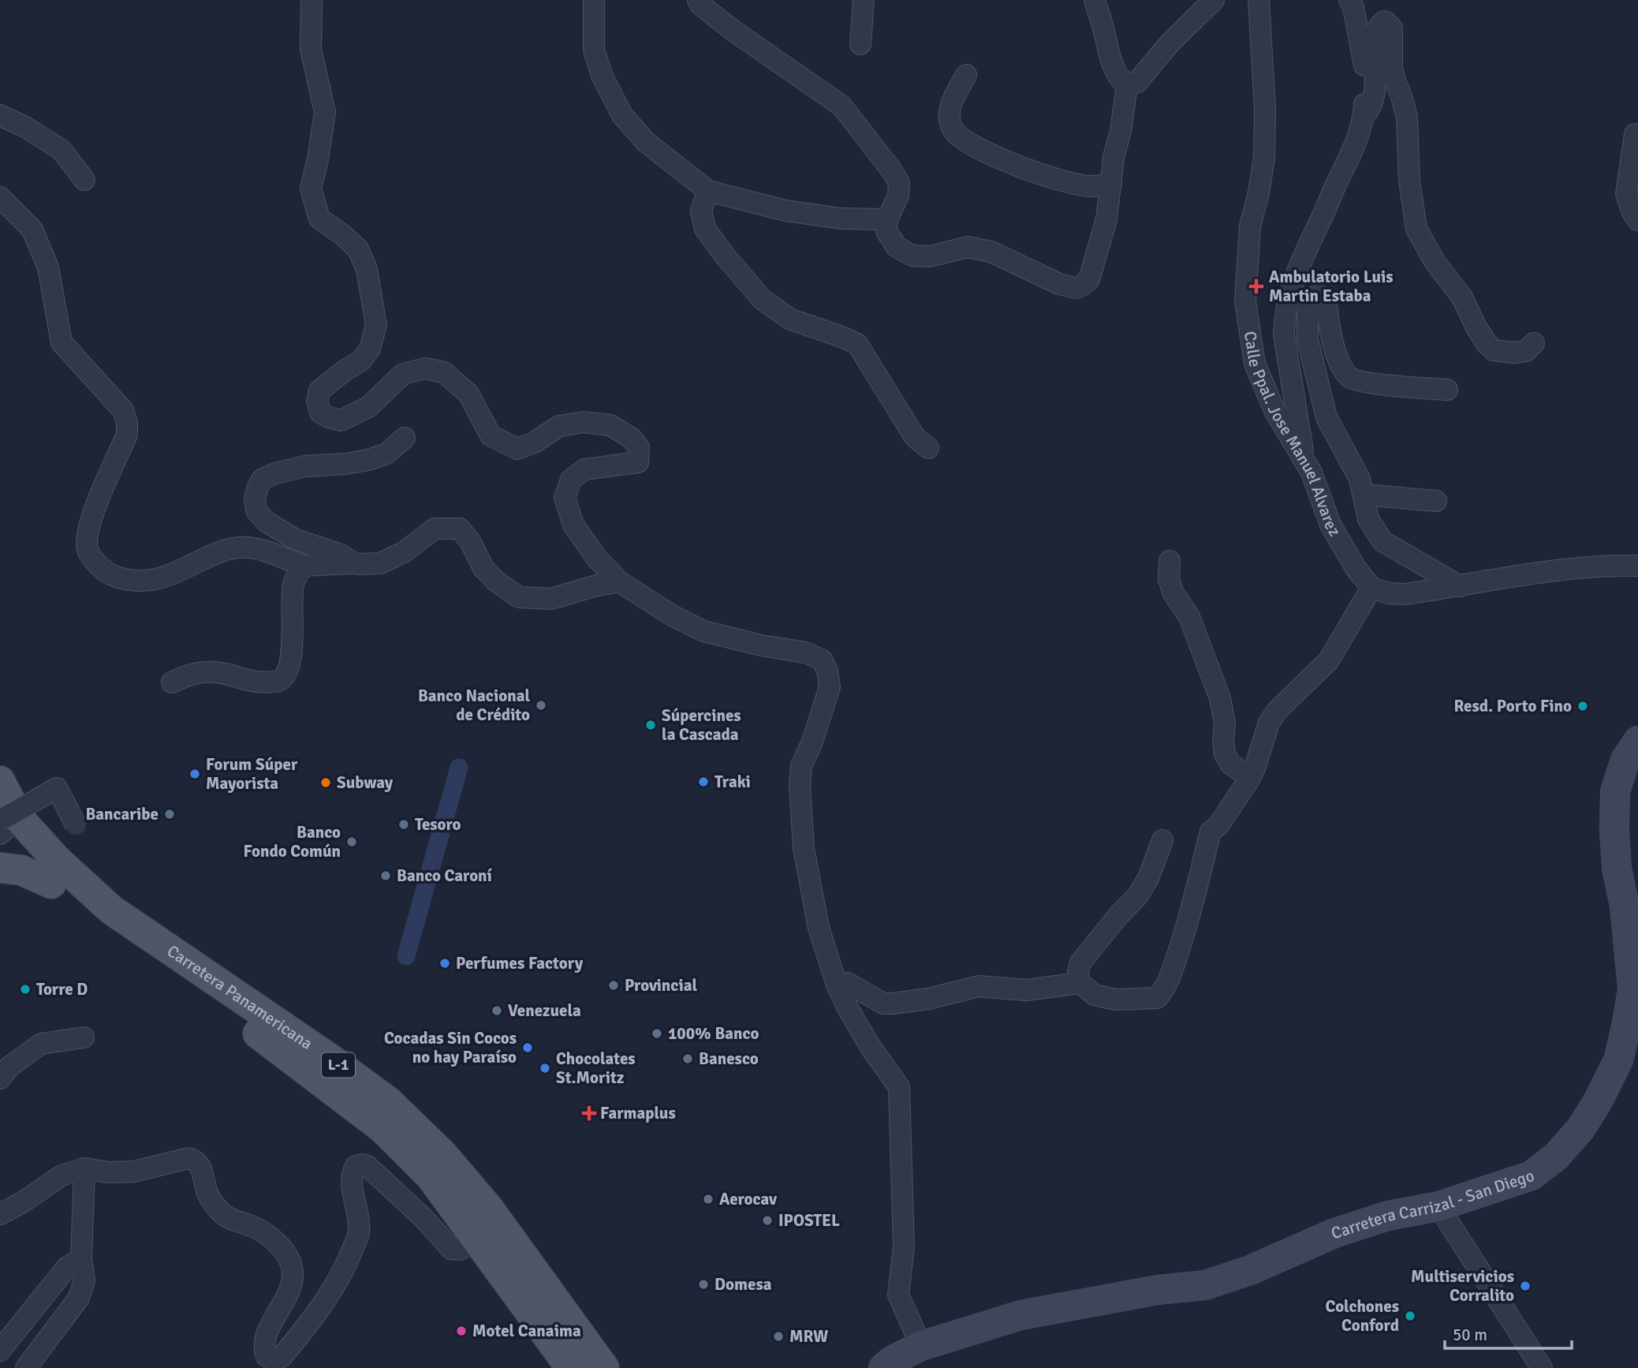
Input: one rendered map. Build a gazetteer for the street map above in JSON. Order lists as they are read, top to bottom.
{
  "streets": {
    "main road": ["Carretera Panamericana", "L-1"],
    "street": ["Calle Ppal. Jose Manuel Alvarez", "Carretera Carrizal - San Diego"]
  },
  "crossings": [
    ["Carretera Panamericana", "L-1"]
  ],
  "places": {
    "health": ["Ambulatorio Luis Martin Estaba", "Farmaplus"],
    "other": [
      "Banco Nacional de Crédito",
      "Resd. Porto Fino",
      "Súpercines la Cascada",
      "Forum Súper Mayorista",
      "Traki",
      "Subway",
      "Bancaribe",
      "Tesoro",
      "Banco Fondo Común",
      "Banco Caroní",
      "Perfumes Factory",
      "Provincial",
      "Torre D",
      "Venezuela",
      "100% Banco",
      "Cocadas Sin Cocos no hay Paraíso",
      "Banesco",
      "Chocolates St.Moritz",
      "Aerocav",
      "IPOSTEL",
      "Domesa",
      "Multiservicios Corralito",
      "Colchones Conford",
      "Motel Canaima",
      "MRW"
    ]
  },
  "scale_bar": "50 m"
}
